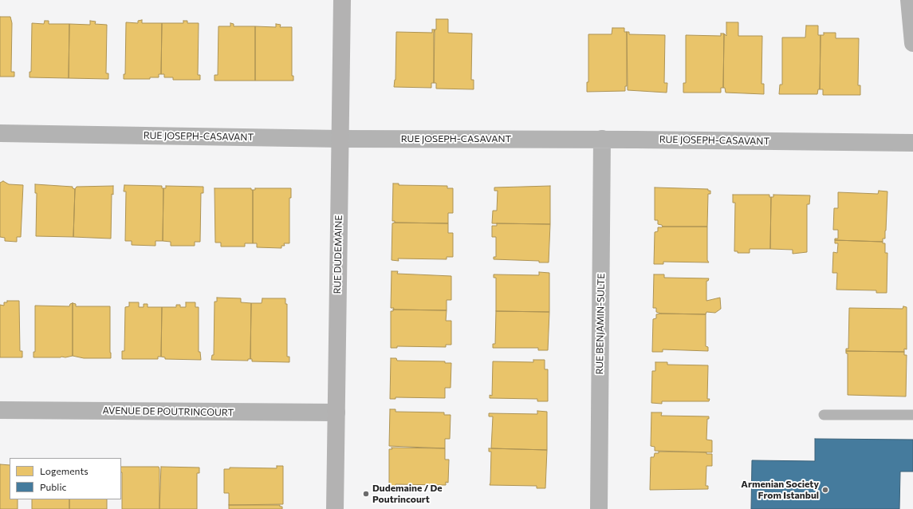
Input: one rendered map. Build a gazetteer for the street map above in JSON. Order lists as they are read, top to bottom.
{
  "streets": {
    "street": [
      "RUE JOSEPH-CASAVANT",
      "RUE DUDEMAINE",
      "RUE BENJAMIN-SULTE",
      "AVENUE DE POUTRINCOURT"
    ]
  },
  "crossings": [
    ["RUE JOSEPH-CASAVANT", "RUE DUDEMAINE"],
    ["RUE JOSEPH-CASAVANT", "RUE BENJAMIN-SULTE"],
    ["RUE DUDEMAINE", "AVENUE DE POUTRINCOURT"]
  ],
  "places": ["Armenian Society From Istanbul", "Dudemaine / De Poutrincourt"],
  "legend": ["Logements", "Public"]
}
